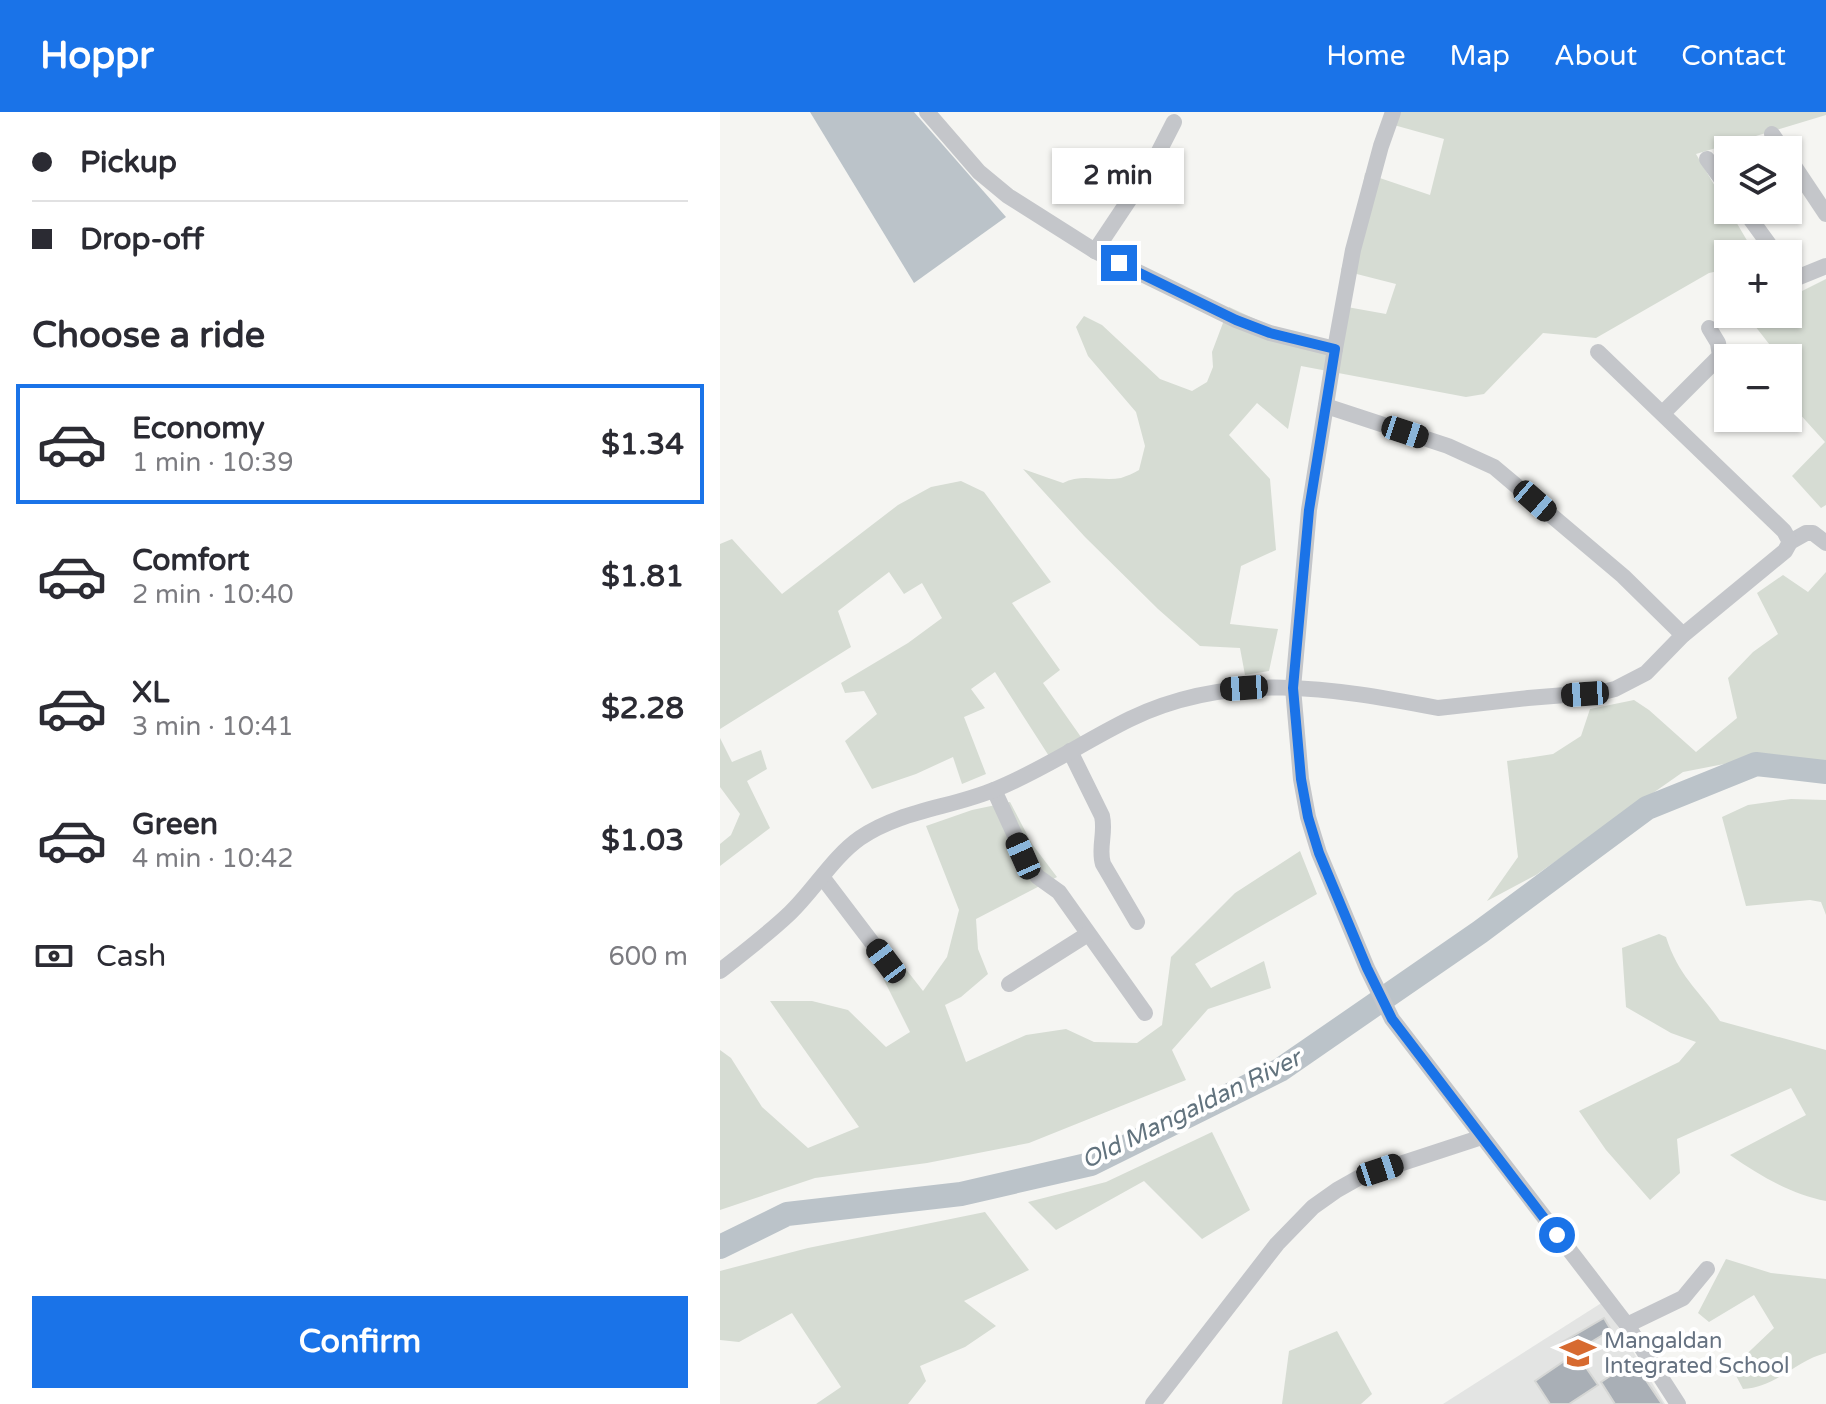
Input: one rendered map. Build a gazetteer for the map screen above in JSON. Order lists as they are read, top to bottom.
{
  "water": ["Old Mangaldan River"],
  "places": {
    "school or university": ["Mangaldan Integrated School"]
  },
  "page": {
    "header": "Hoppr",
    "nav": [
      "Home",
      "Map",
      "About",
      "Contact"
    ],
    "banner": ["Pickup", "Drop-off"],
    "map_buttons": ["+", "−"],
    "bubble": "2 min",
    "heading": "Choose a ride",
    "list": [
      {
        "name": "Economy",
        "note": "1 min · 10:39",
        "value": "$1.34"
      },
      {
        "name": "Comfort",
        "note": "2 min · 10:40",
        "value": "$1.81"
      },
      {
        "name": "XL",
        "note": "3 min · 10:41",
        "value": "$2.28"
      },
      {
        "name": "Green",
        "note": "4 min · 10:42",
        "value": "$1.03"
      }
    ],
    "pay": ["Cash", "600 m"],
    "buttons": "Confirm"
  }
}
